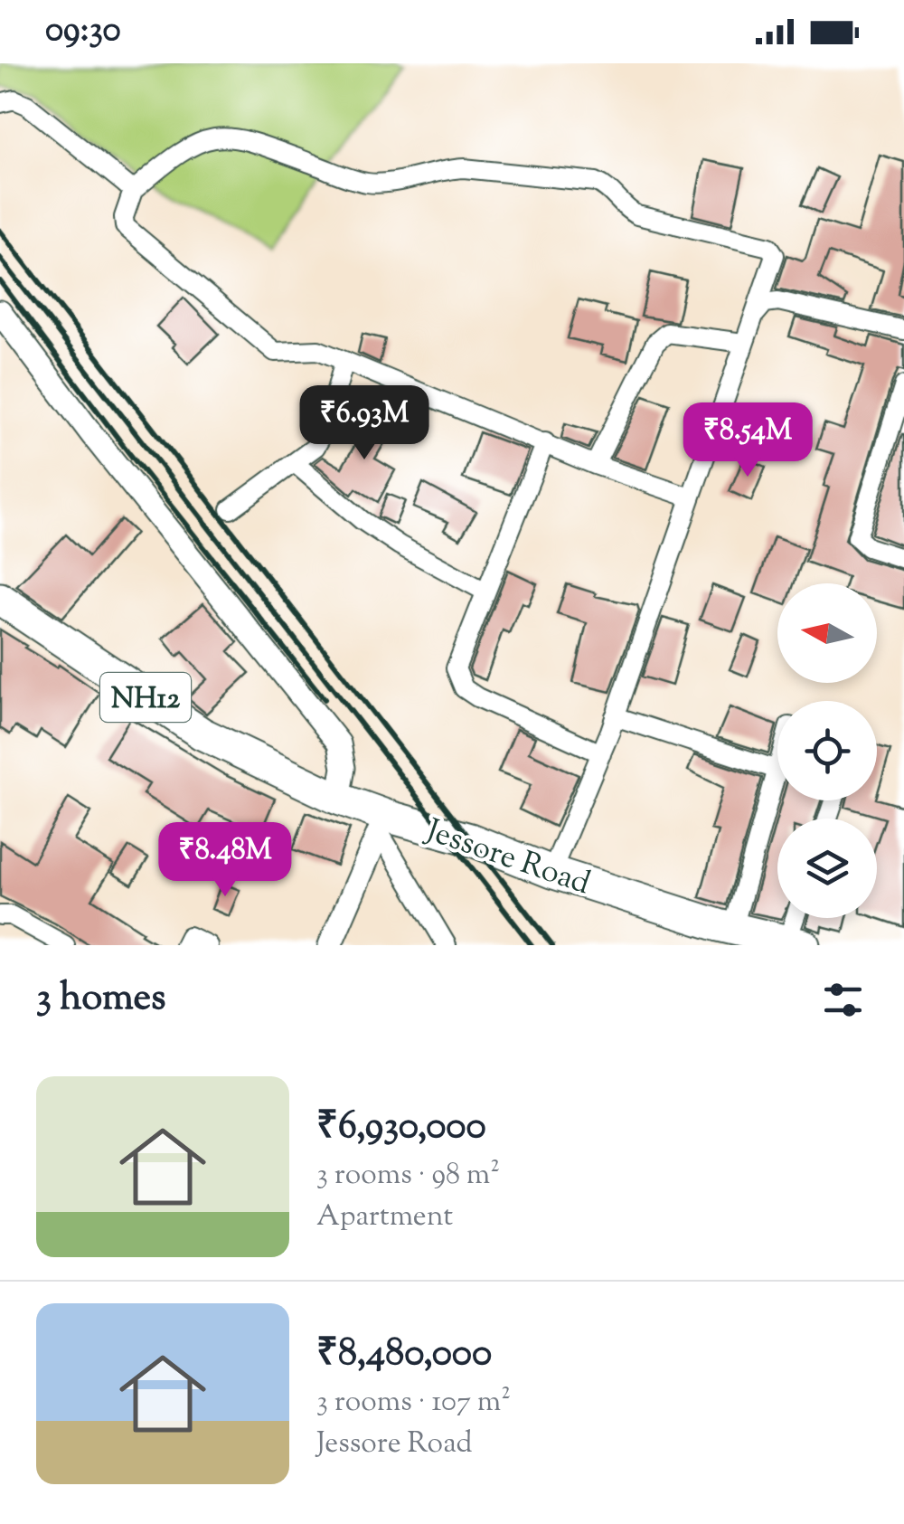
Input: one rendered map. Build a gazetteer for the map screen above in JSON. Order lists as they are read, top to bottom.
{
  "streets": {
    "highway": ["NH12", "Jessore Road"]
  },
  "crossings": [
    ["NH12", "Jessore Road"]
  ],
  "north": "left",
  "page": {
    "status": "09:30",
    "price": ["₹6.93M", "₹8.54M", "₹8.48M"],
    "heading": "3 homes",
    "list": [
      {
        "name": "₹6,930,000",
        "note": "3 rooms · 98 m² · Apartment"
      },
      {
        "name": "₹8,480,000",
        "note": "3 rooms · 107 m² · Jessore Road"
      }
    ]
  }
}
